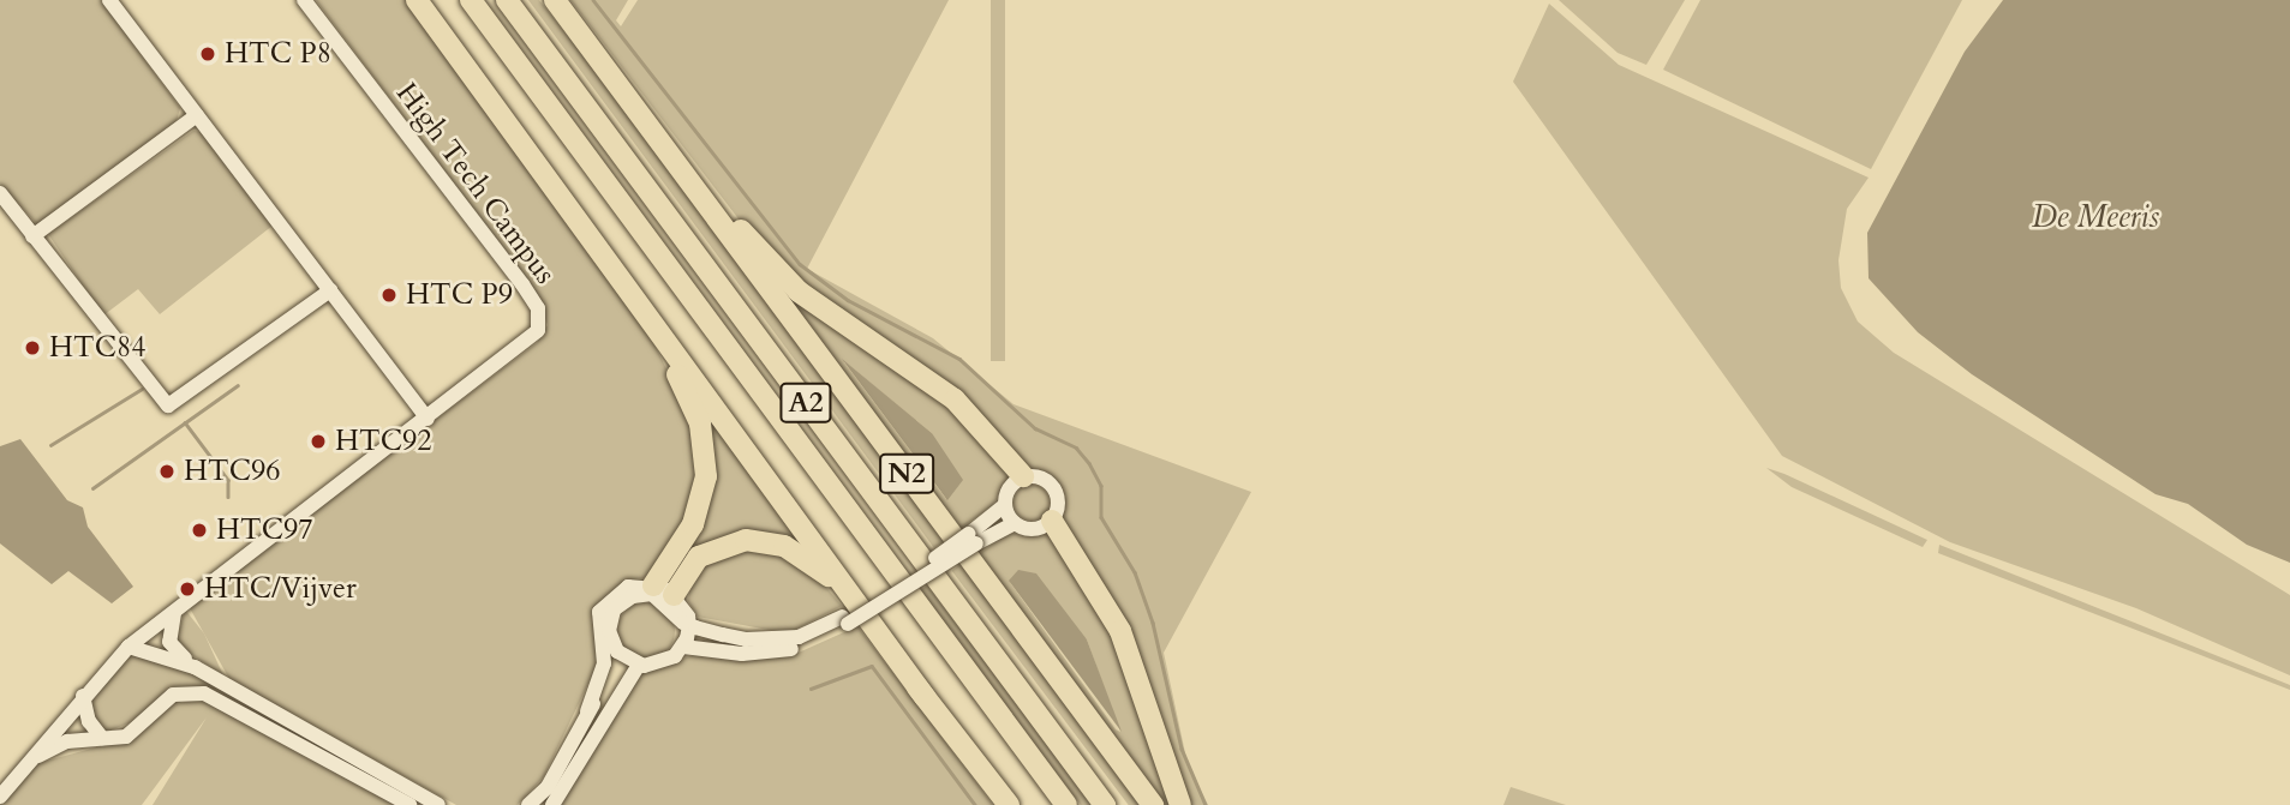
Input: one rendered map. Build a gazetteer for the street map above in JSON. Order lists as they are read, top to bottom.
{
  "streets": {
    "highway": ["A2", "N2"],
    "street": ["High Tech Campus"]
  },
  "water": ["De Meeris"],
  "places": [
    "HTC P8",
    "HTC P9",
    "HTC84",
    "HTC92",
    "HTC96",
    "HTC97",
    "HTC/Vijver"
  ]
}
